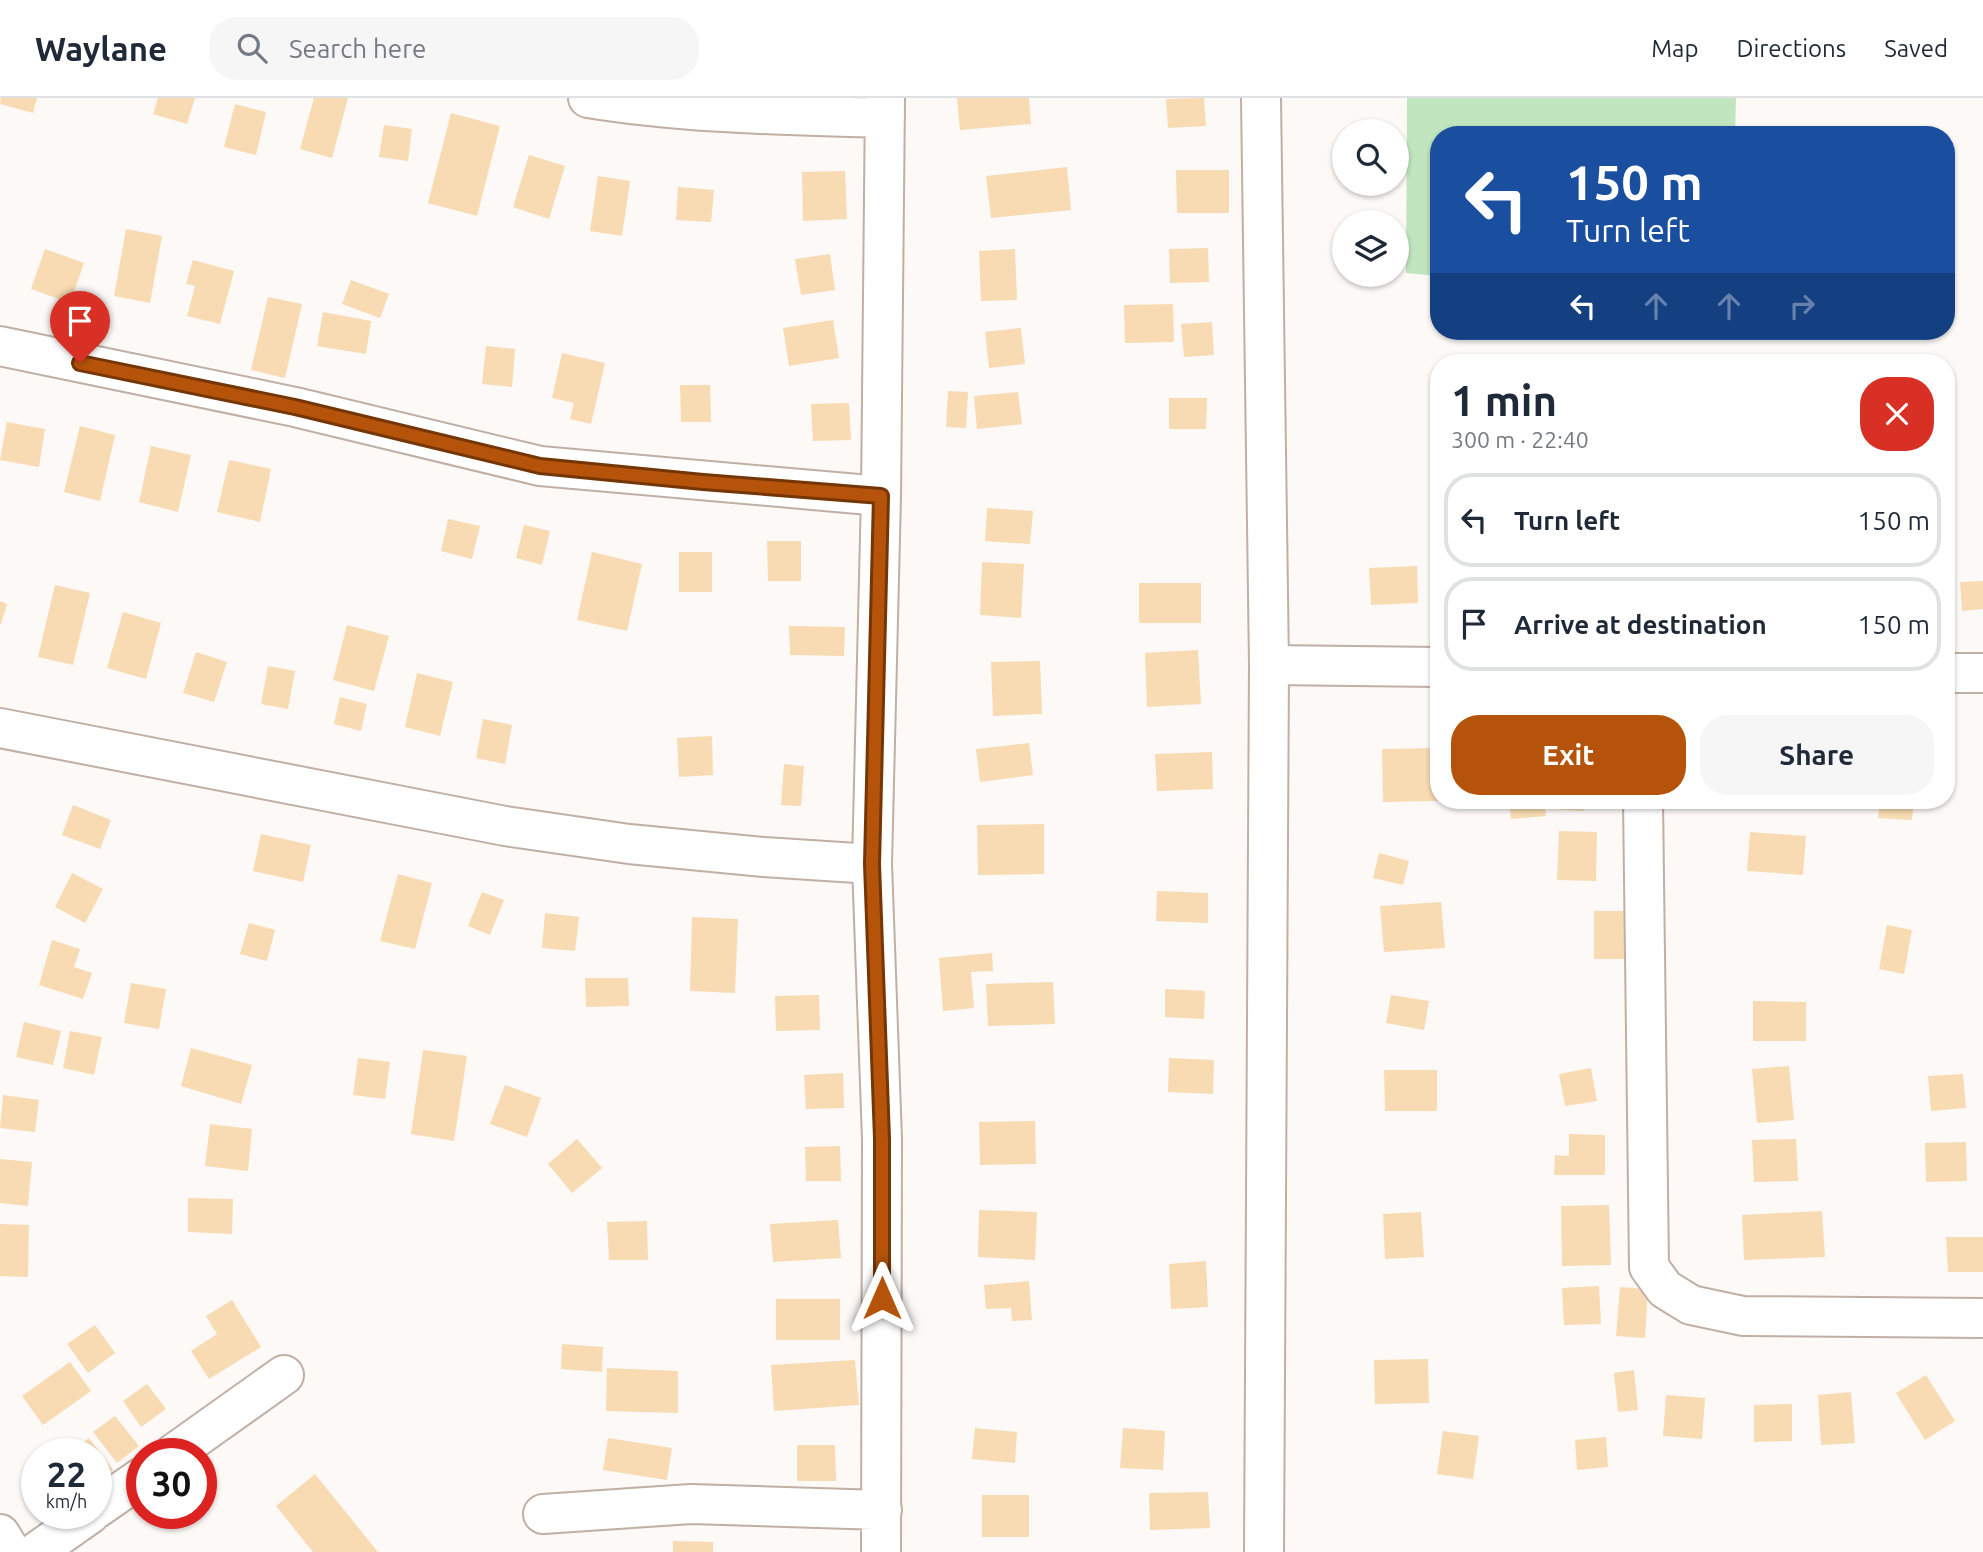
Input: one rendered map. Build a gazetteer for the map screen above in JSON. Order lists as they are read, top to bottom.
{
  "page": {
    "header": "Waylane",
    "search": "Search here",
    "nav": ["Map", "Directions", "Saved"],
    "turn": ["150 m", "Turn left"],
    "heading": ["1 min", "300 m · 22:40"],
    "list": [
      {
        "name": "Turn left",
        "value": "150 m"
      },
      {
        "name": "Arrive at destination",
        "value": "150 m"
      }
    ],
    "buttons": ["Exit", "Share"],
    "speed": "22 km/h",
    "limit": "30"
  }
}
